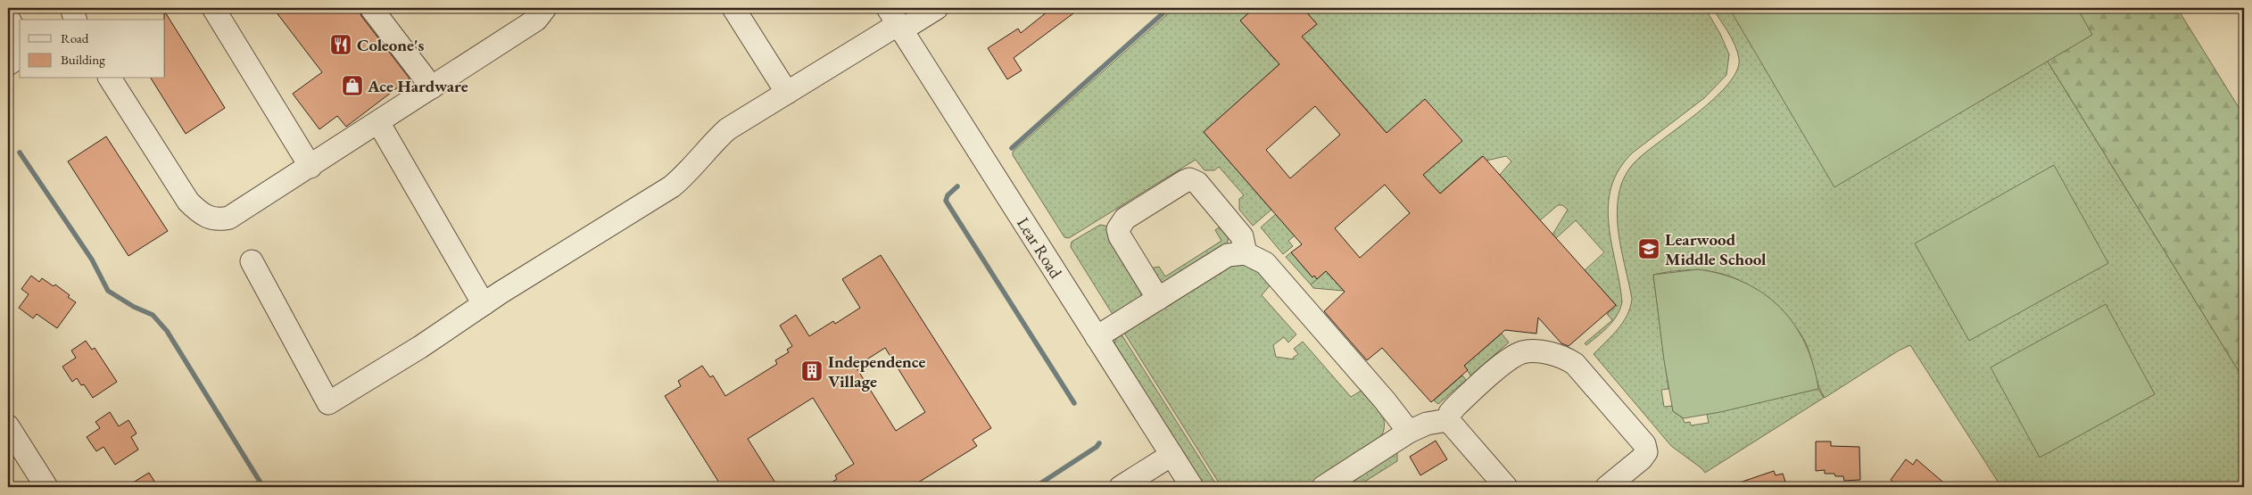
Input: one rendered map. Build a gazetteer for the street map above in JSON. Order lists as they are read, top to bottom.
{
  "streets": {
    "street": ["Lear Road"]
  },
  "places": {
    "restaurant": ["Coleone's"],
    "shop": ["Ace Hardware"],
    "school or university": ["Learwood Middle School"],
    "building": ["Independence Village"]
  },
  "legend": ["Road", "Building"]
}
